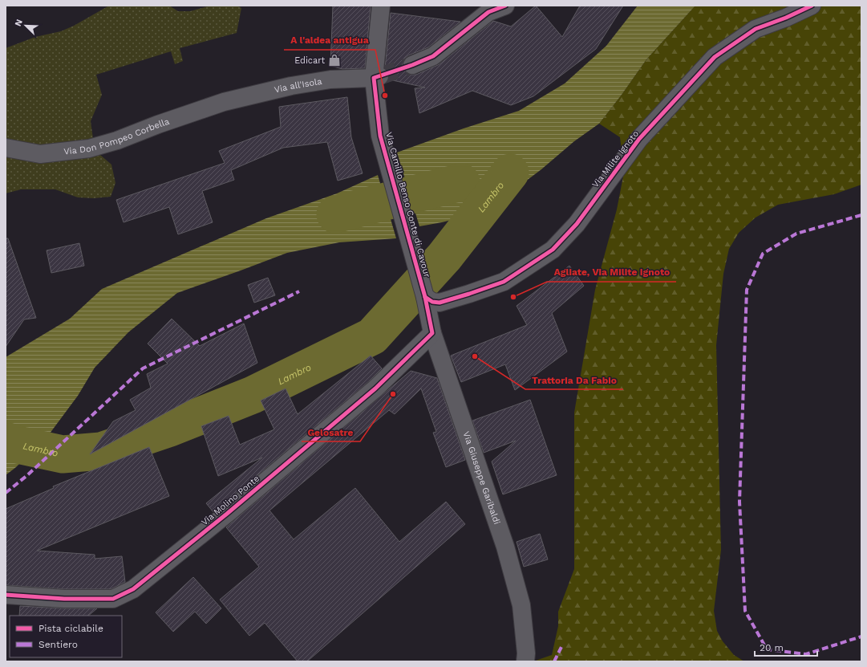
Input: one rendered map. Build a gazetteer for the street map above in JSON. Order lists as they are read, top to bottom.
{
  "streets": {
    "street": [
      "Via all'Isola",
      "Via Don Pompeo Corbella",
      "Via Milite Ignoto",
      "Via Camillo Benso Conte di Cavour",
      "Via Giuseppe Garibaldi",
      "Via Molino Ponte"
    ]
  },
  "crossings": [
    ["Via all'Isola", "Via Don Pompeo Corbella"],
    ["Via all'Isola", "Via Camillo Benso Conte di Cavour"],
    ["Via Milite Ignoto", "Via Camillo Benso Conte di Cavour"],
    ["Via Milite Ignoto", "Via Giuseppe Garibaldi"],
    ["Via Camillo Benso Conte di Cavour", "Via Giuseppe Garibaldi"],
    ["Via Giuseppe Garibaldi", "Via Molino Ponte"]
  ],
  "water": ["Lambro"],
  "places": {
    "shop": ["Edicart"],
    "other": [
      "A l'aldea antigua",
      "Agliate, Via Milite Ignoto",
      "Trattoria Da Fabio",
      "Gelosatre"
    ]
  },
  "legend": ["Pista ciclabile", "Sentiero"],
  "scale_bar": "20 m",
  "north": "top left"
}
